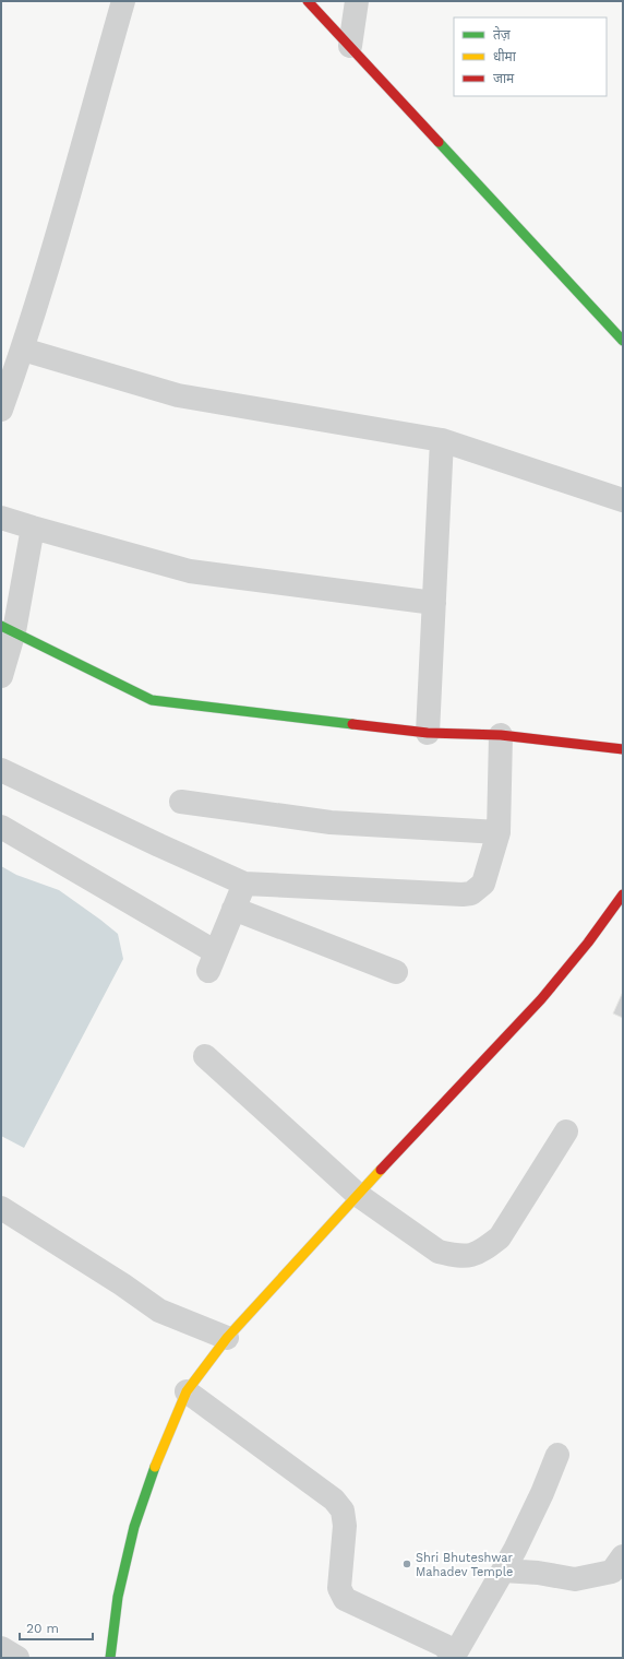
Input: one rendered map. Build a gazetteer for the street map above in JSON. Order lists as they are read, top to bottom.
{
  "places": ["Shri Bhuteshwar Mahadev Temple"],
  "legend": ["तेज़", "धीमा", "जाम"],
  "scale_bar": "20 m"
}
